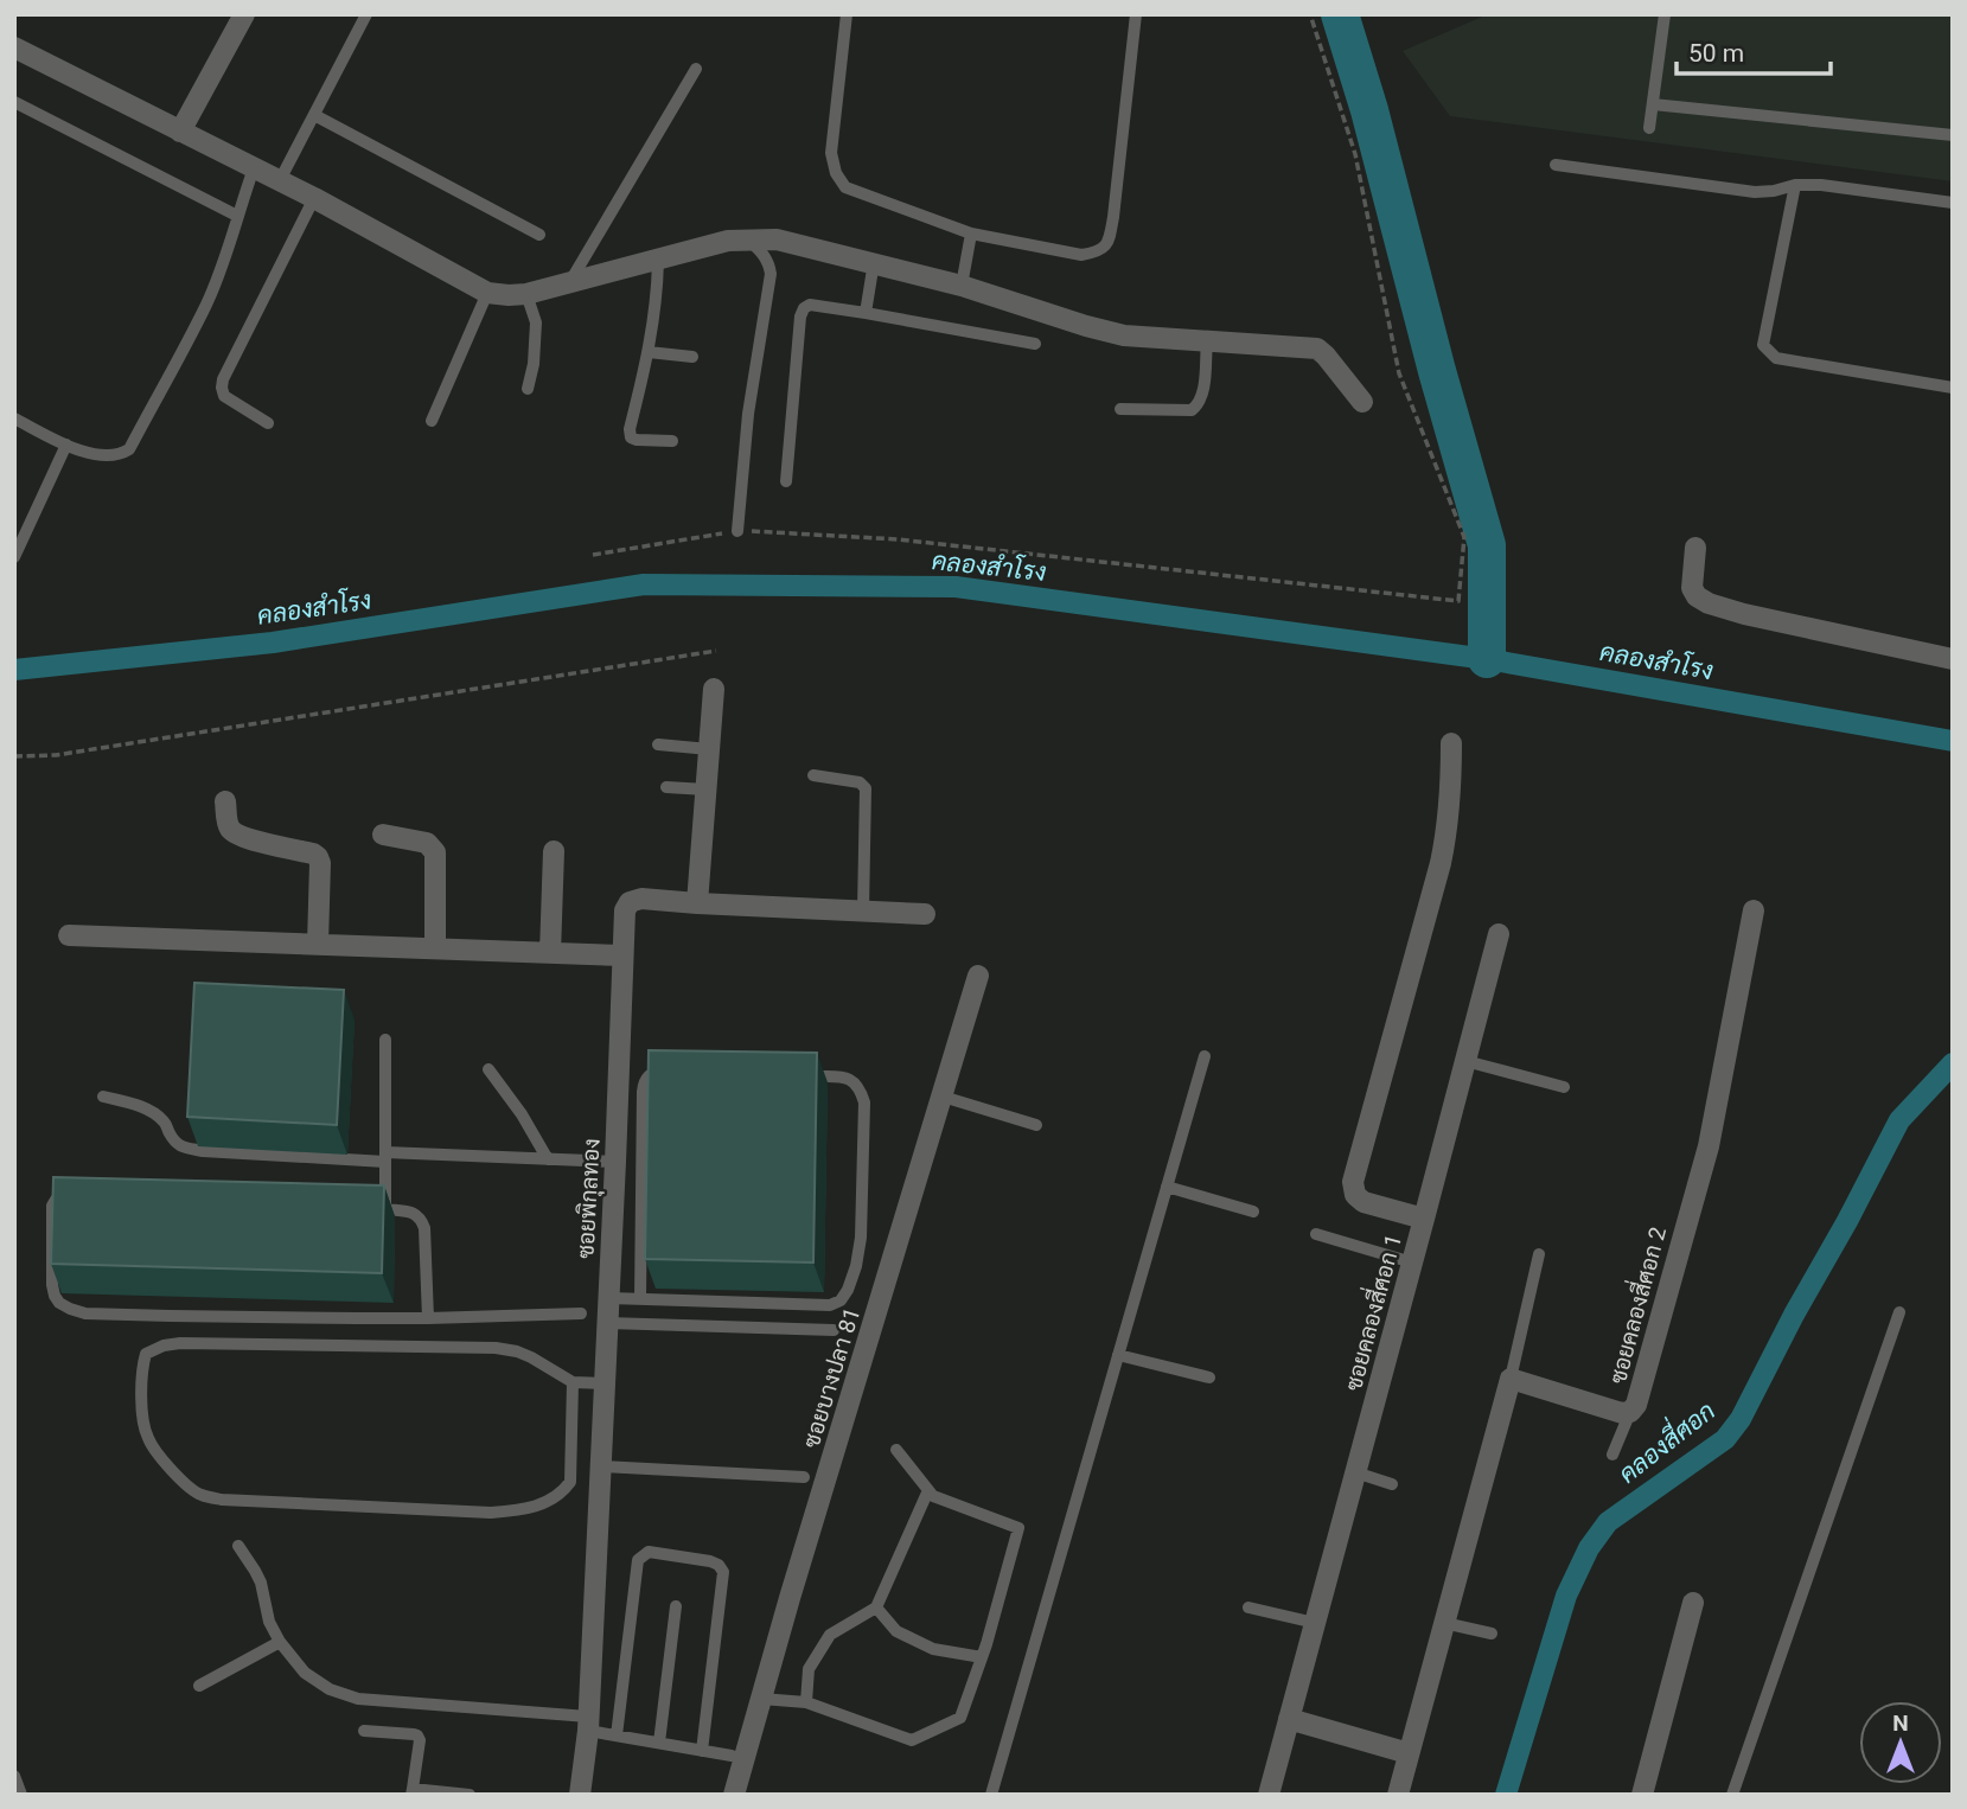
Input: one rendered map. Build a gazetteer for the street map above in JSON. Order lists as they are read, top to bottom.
{
  "streets": {
    "street": [
      "ซอยพิกุลทอง",
      "ซอยคลองสี่ศอก 2",
      "ซอยคลองสี่ศอก 1",
      "ซอยบางปลา 81"
    ]
  },
  "water": ["คลองสำโรง", "คลองสี่ศอก"],
  "scale_bar": "50 m",
  "north": "top"
}
